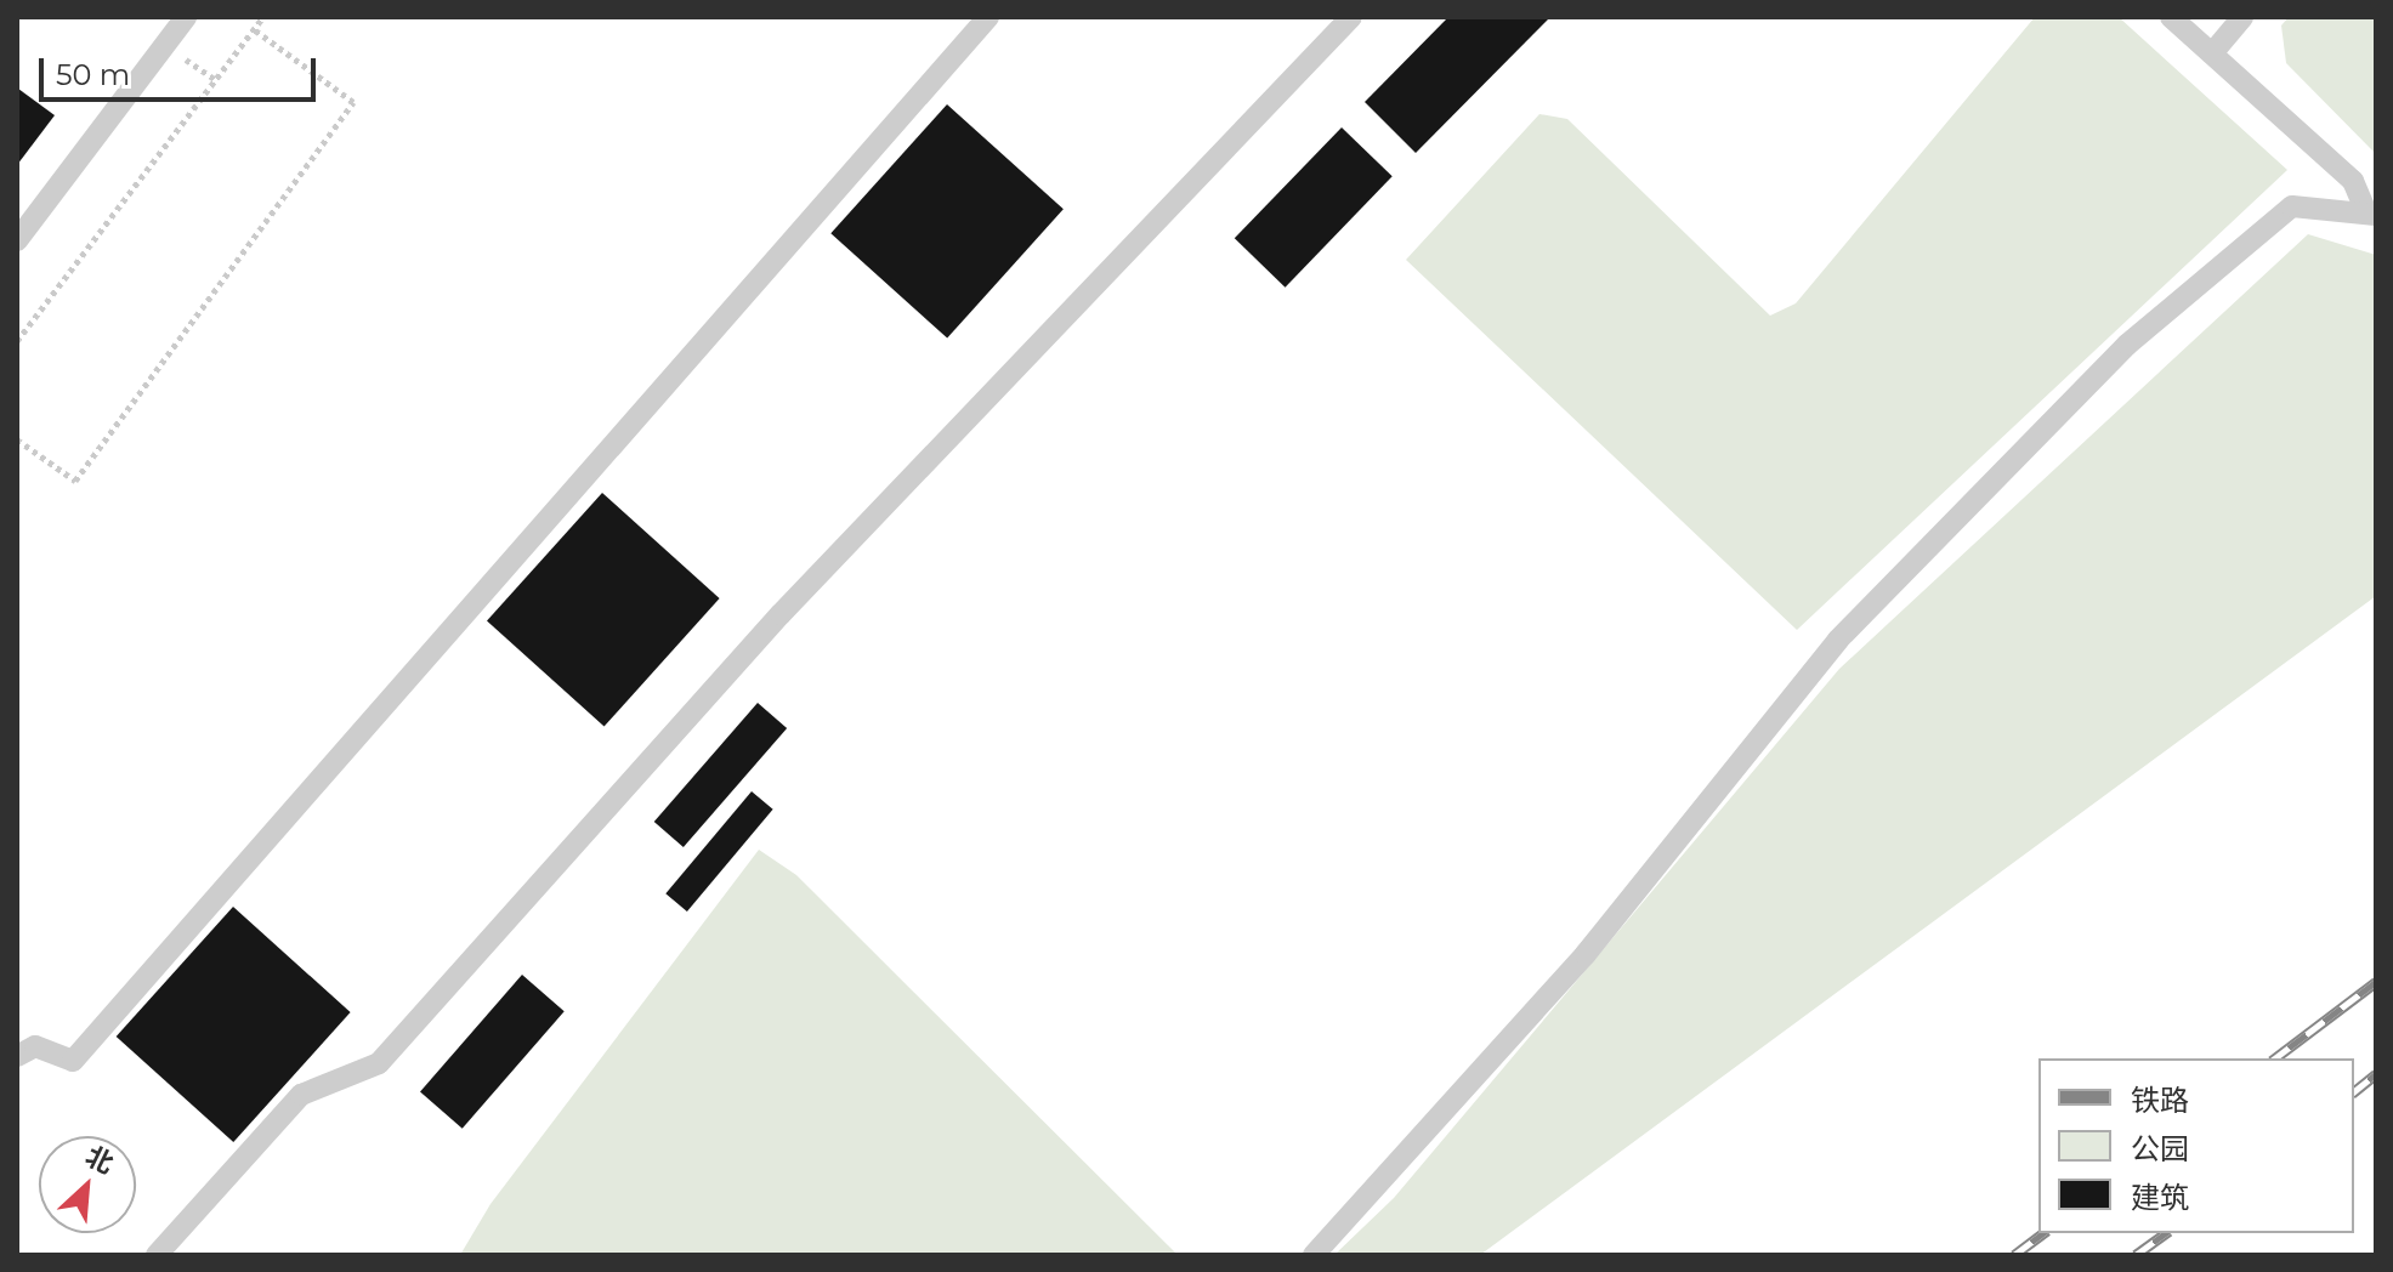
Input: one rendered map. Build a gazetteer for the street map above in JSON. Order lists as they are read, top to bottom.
{
  "legend": ["铁路", "公园", "建筑"],
  "scale_bar": "50 m",
  "north": "top right"
}
